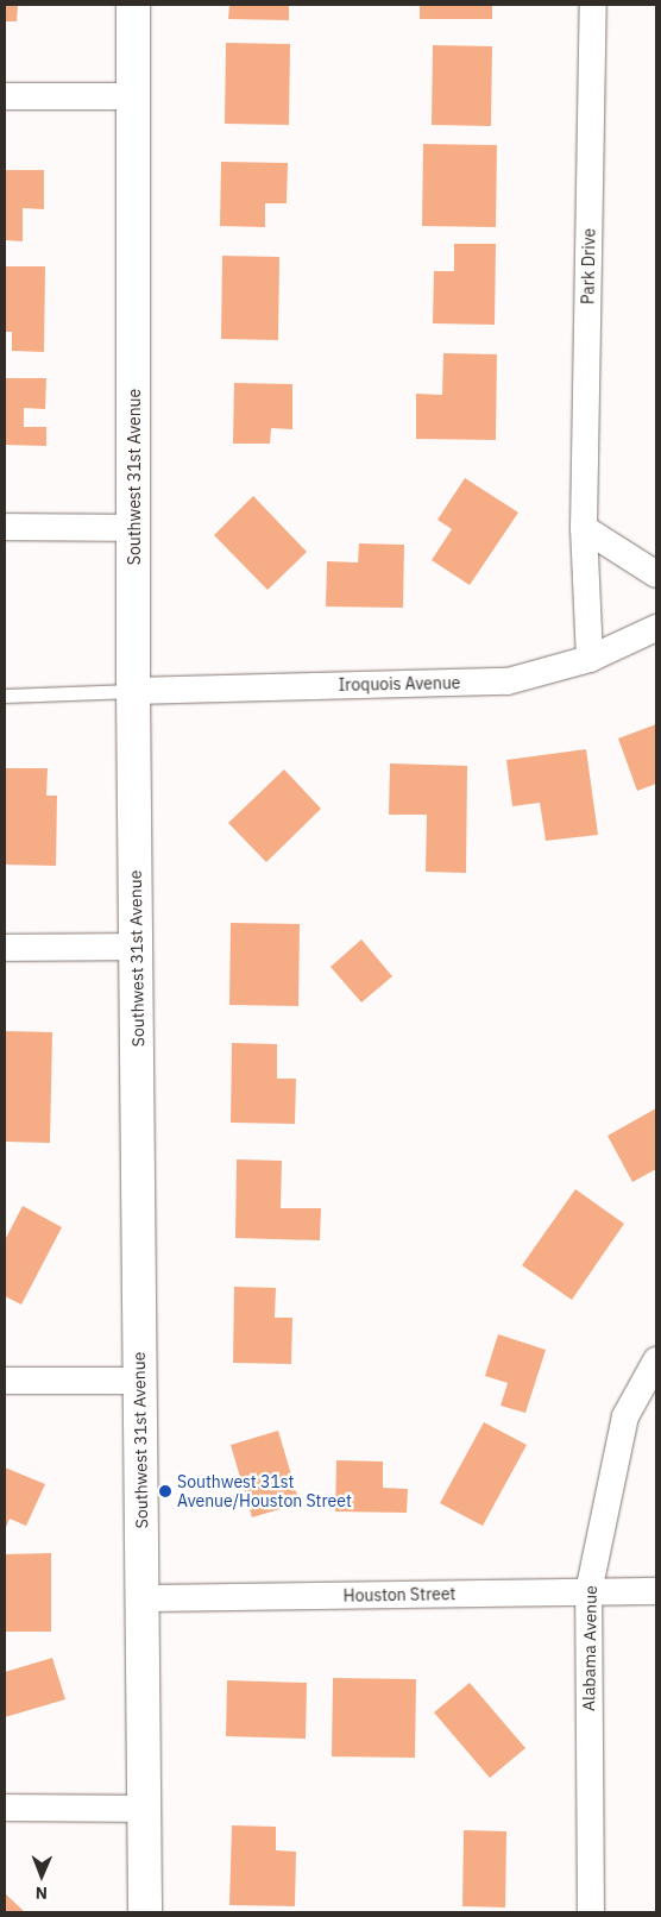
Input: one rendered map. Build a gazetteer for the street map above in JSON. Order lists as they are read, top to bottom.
{
  "streets": {
    "main road": ["Southwest 31st Avenue"],
    "street": [
      "Park Drive",
      "Iroquois Avenue",
      "Houston Street",
      "Alabama Avenue"
    ]
  },
  "crossings": [
    ["Park Drive", "Iroquois Avenue"],
    ["Southwest 31st Avenue", "Iroquois Avenue"],
    ["Southwest 31st Avenue", "Houston Street"],
    ["Houston Street", "Alabama Avenue"]
  ],
  "places": ["Southwest 31st Avenue/Houston Street"],
  "north": "bottom"
}
